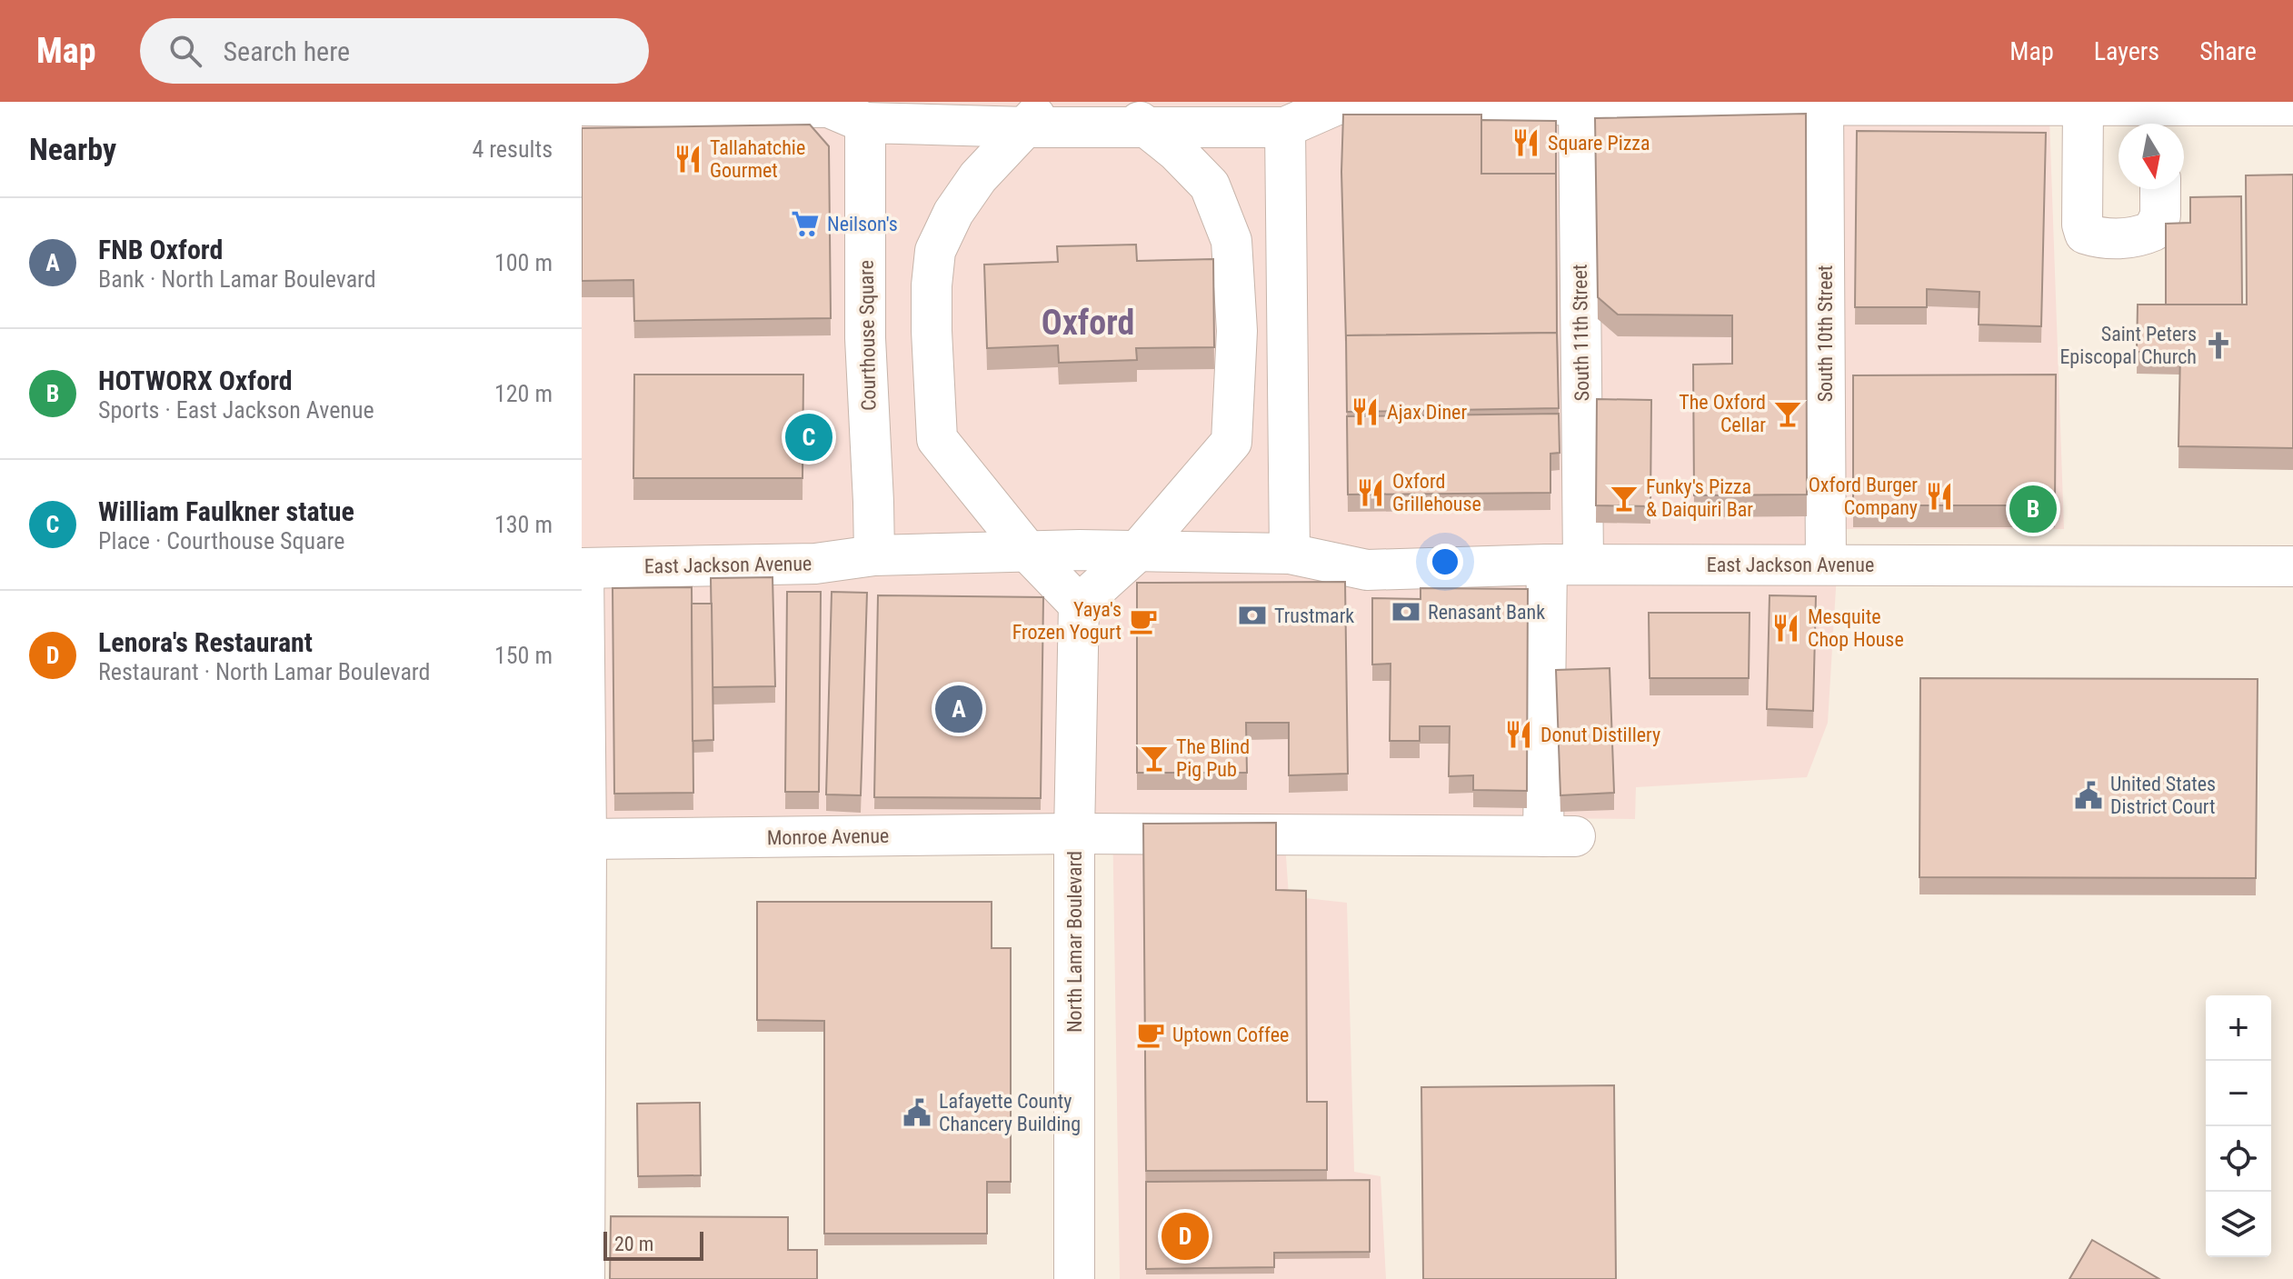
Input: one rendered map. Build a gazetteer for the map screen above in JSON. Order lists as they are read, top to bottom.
{
  "streets": {
    "street": [
      "South 11th Street",
      "South 10th Street",
      "Courthouse Square",
      "East Jackson Avenue",
      "Monroe Avenue",
      "North Lamar Boulevard"
    ]
  },
  "crossings": [
    ["South 11th Street", "East Jackson Avenue"],
    ["South 11th Street", "Monroe Avenue"],
    ["South 10th Street", "East Jackson Avenue"],
    ["Courthouse Square", "East Jackson Avenue"],
    ["Monroe Avenue", "North Lamar Boulevard"]
  ],
  "districts": ["Oxford"],
  "places": {
    "restaurant": [
      "Square Pizza",
      "Tallahatchie Gourmet",
      "Ajax Diner",
      "Oxford Grillehouse",
      "Oxford Burger Company",
      "Mesquite Chop House",
      "Donut Distillery"
    ],
    "supermarket": ["Neilson's"],
    "church": ["Saint Peters Episcopal Church"],
    "bar": ["The Oxford Cellar", "Funky's Pizza & Daiquiri Bar", "The Blind Pig Pub"],
    "bank": ["Renasant Bank", "Trustmark"],
    "cafe": ["Yaya's Frozen Yogurt", "Uptown Coffee"],
    "public building": ["United States District Court", "Lafayette County Chancery Building"]
  },
  "scale_bar": "20 m",
  "north": "bottom",
  "page": {
    "header": "Map",
    "search": "Search here",
    "nav": ["Map", "Layers", "Share"],
    "heading": ["Nearby", "4 results"],
    "list": [
      {
        "mark": "A",
        "name": "FNB Oxford",
        "note": "Bank · North Lamar Boulevard",
        "value": "100 m"
      },
      {
        "mark": "B",
        "name": "HOTWORX Oxford",
        "note": "Sports · East Jackson Avenue",
        "value": "120 m"
      },
      {
        "mark": "C",
        "name": "William Faulkner statue",
        "note": "Place · Courthouse Square",
        "value": "130 m"
      },
      {
        "mark": "D",
        "name": "Lenora's Restaurant",
        "note": "Restaurant · North Lamar Boulevard",
        "value": "150 m"
      }
    ],
    "pins": [
      "C",
      "B",
      "A",
      "D"
    ],
    "map_buttons": ["+", "−"],
    "scale": "20 m"
  }
}
